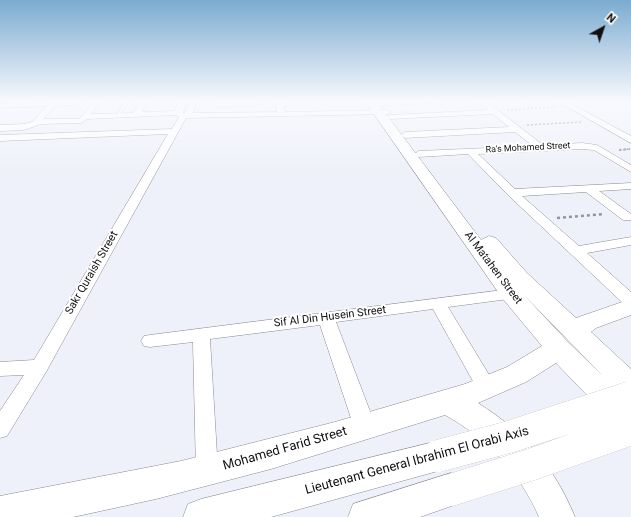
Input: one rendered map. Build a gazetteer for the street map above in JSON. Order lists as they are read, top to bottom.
{
  "streets": {
    "street": [
      "Ra's Mohamed Street",
      "Al Matahen Street",
      "Sakr Quraish Street",
      "Sif Al Din Husein Street",
      "Mohamed Farid Street",
      "Lieutenant General Ibrahim El Orabi Axis"
    ]
  },
  "crossings": [
    ["Ra's Mohamed Street", "Al Matahen Street"],
    ["Al Matahen Street", "Sif Al Din Husein Street"],
    ["Al Matahen Street", "Mohamed Farid Street"]
  ],
  "north": "top right"
}
